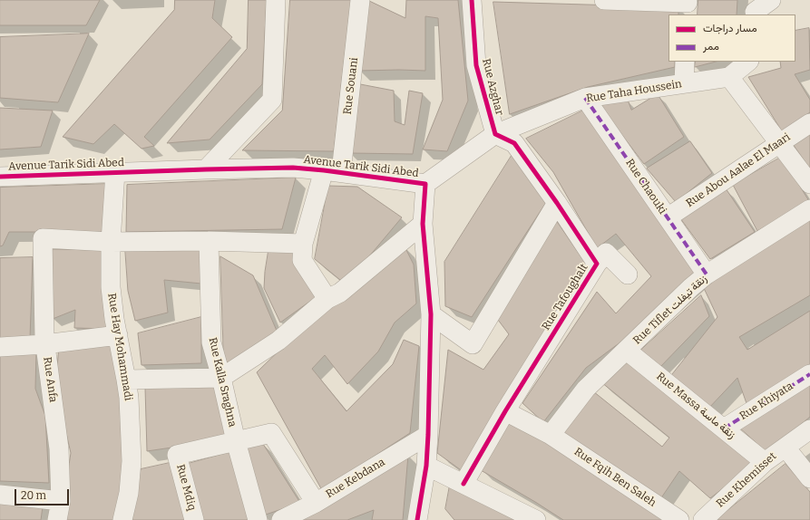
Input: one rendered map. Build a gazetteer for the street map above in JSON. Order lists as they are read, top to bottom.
{
  "streets": {
    "street": [
      "Rue Souani",
      "Rue Azghar",
      "Rue Taha Houssein",
      "Avenue Tarik Sidi Abed",
      "Rue Abou Aalae El Maari",
      "Rue Chaouki",
      "Rue Tafoughalt",
      "Rue Tiflet زنقة تيفلت",
      "Rue Hay Mohammadi",
      "Rue Anfa",
      "Rue Kalla Sraghna",
      "Rue Khiyata",
      "Rue Massa زنقة ماسة",
      "Rue Fqih Ben Saleh",
      "Rue Kebdana",
      "Rue Khemisset",
      "Rue Mdiq"
    ]
  },
  "crossings": [
    ["Rue Souani", "Avenue Tarik Sidi Abed"],
    ["Rue Azghar", "Rue Taha Houssein"],
    ["Rue Azghar", "Rue Tafoughalt"],
    ["Rue Taha Houssein", "Avenue Tarik Sidi Abed"],
    ["Rue Taha Houssein", "Rue Chaouki"],
    ["Rue Taha Houssein", "Rue Tafoughalt"],
    ["Avenue Tarik Sidi Abed", "Rue Hay Mohammadi"],
    ["Avenue Tarik Sidi Abed", "Rue Kebdana"],
    ["Rue Abou Aalae El Maari", "Rue Chaouki"],
    ["Rue Chaouki", "Rue Tiflet زنقة تيفلت"],
    ["Rue Tafoughalt", "Rue Fqih Ben Saleh"],
    ["Rue Tiflet زنقة تيفلت", "Rue Massa زنقة ماسة"],
    ["Rue Tiflet زنقة تيفلت", "Rue Fqih Ben Saleh"],
    ["Rue Hay Mohammadi", "Rue Anfa"],
    ["Rue Kalla Sraghna", "Rue Mdiq"],
    ["Rue Khiyata", "Rue Massa زنقة ماسة"],
    ["Rue Massa زنقة ماسة", "Rue Khemisset"]
  ],
  "legend": ["مسار دراجات", "ممر"],
  "scale_bar": "20 m"
}
